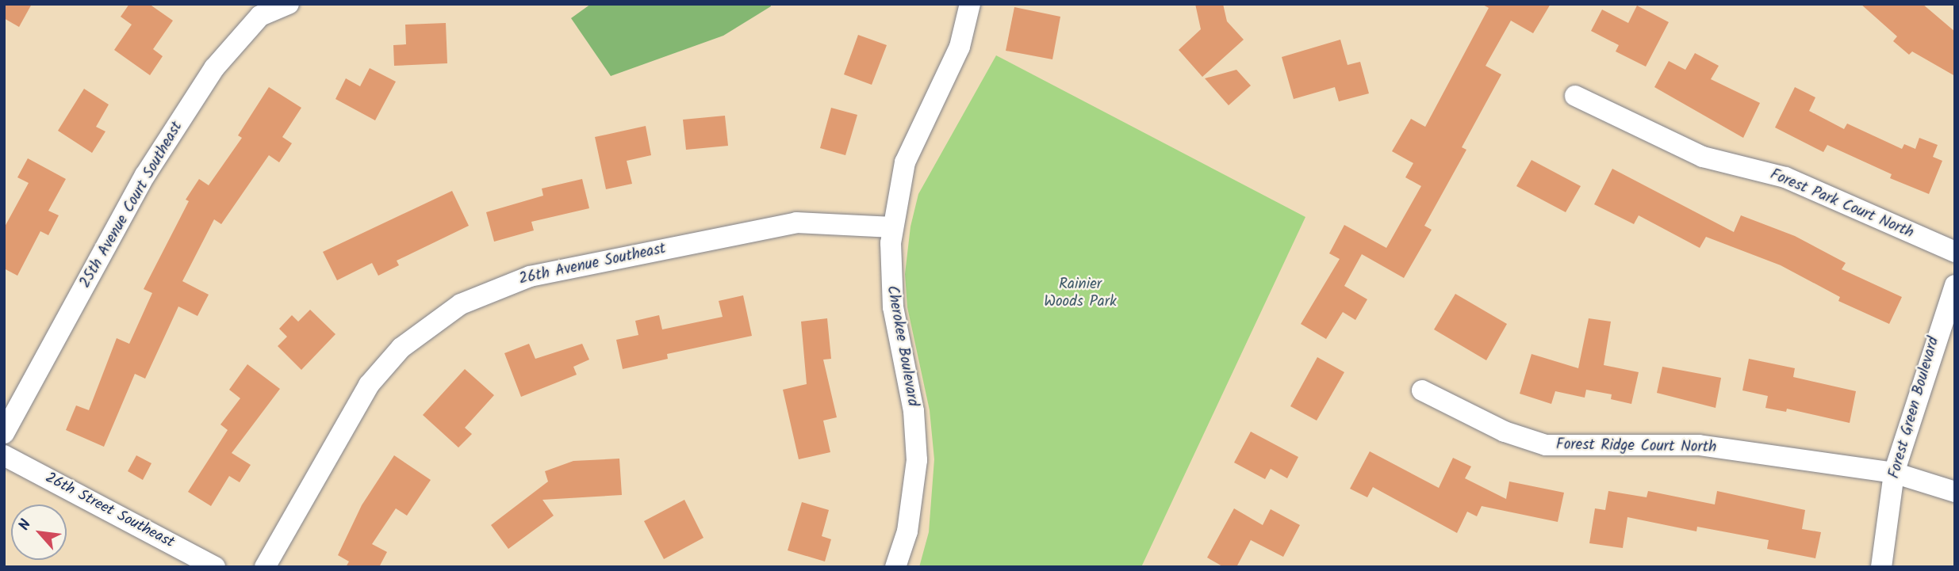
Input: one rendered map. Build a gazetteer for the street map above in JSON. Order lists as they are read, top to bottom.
{
  "streets": {
    "street": [
      "Forest Park Court North",
      "25th Avenue Court Southeast",
      "26th Avenue Southeast",
      "Cherokee Boulevard",
      "Forest Green Boulevard",
      "Forest Ridge Court North",
      "26th Street Southeast"
    ]
  },
  "crossings": [
    ["26th Avenue Southeast", "Cherokee Boulevard"],
    ["Forest Green Boulevard", "Forest Ridge Court North"]
  ],
  "parks": ["Rainier Woods Park"],
  "north": "top left"
}
